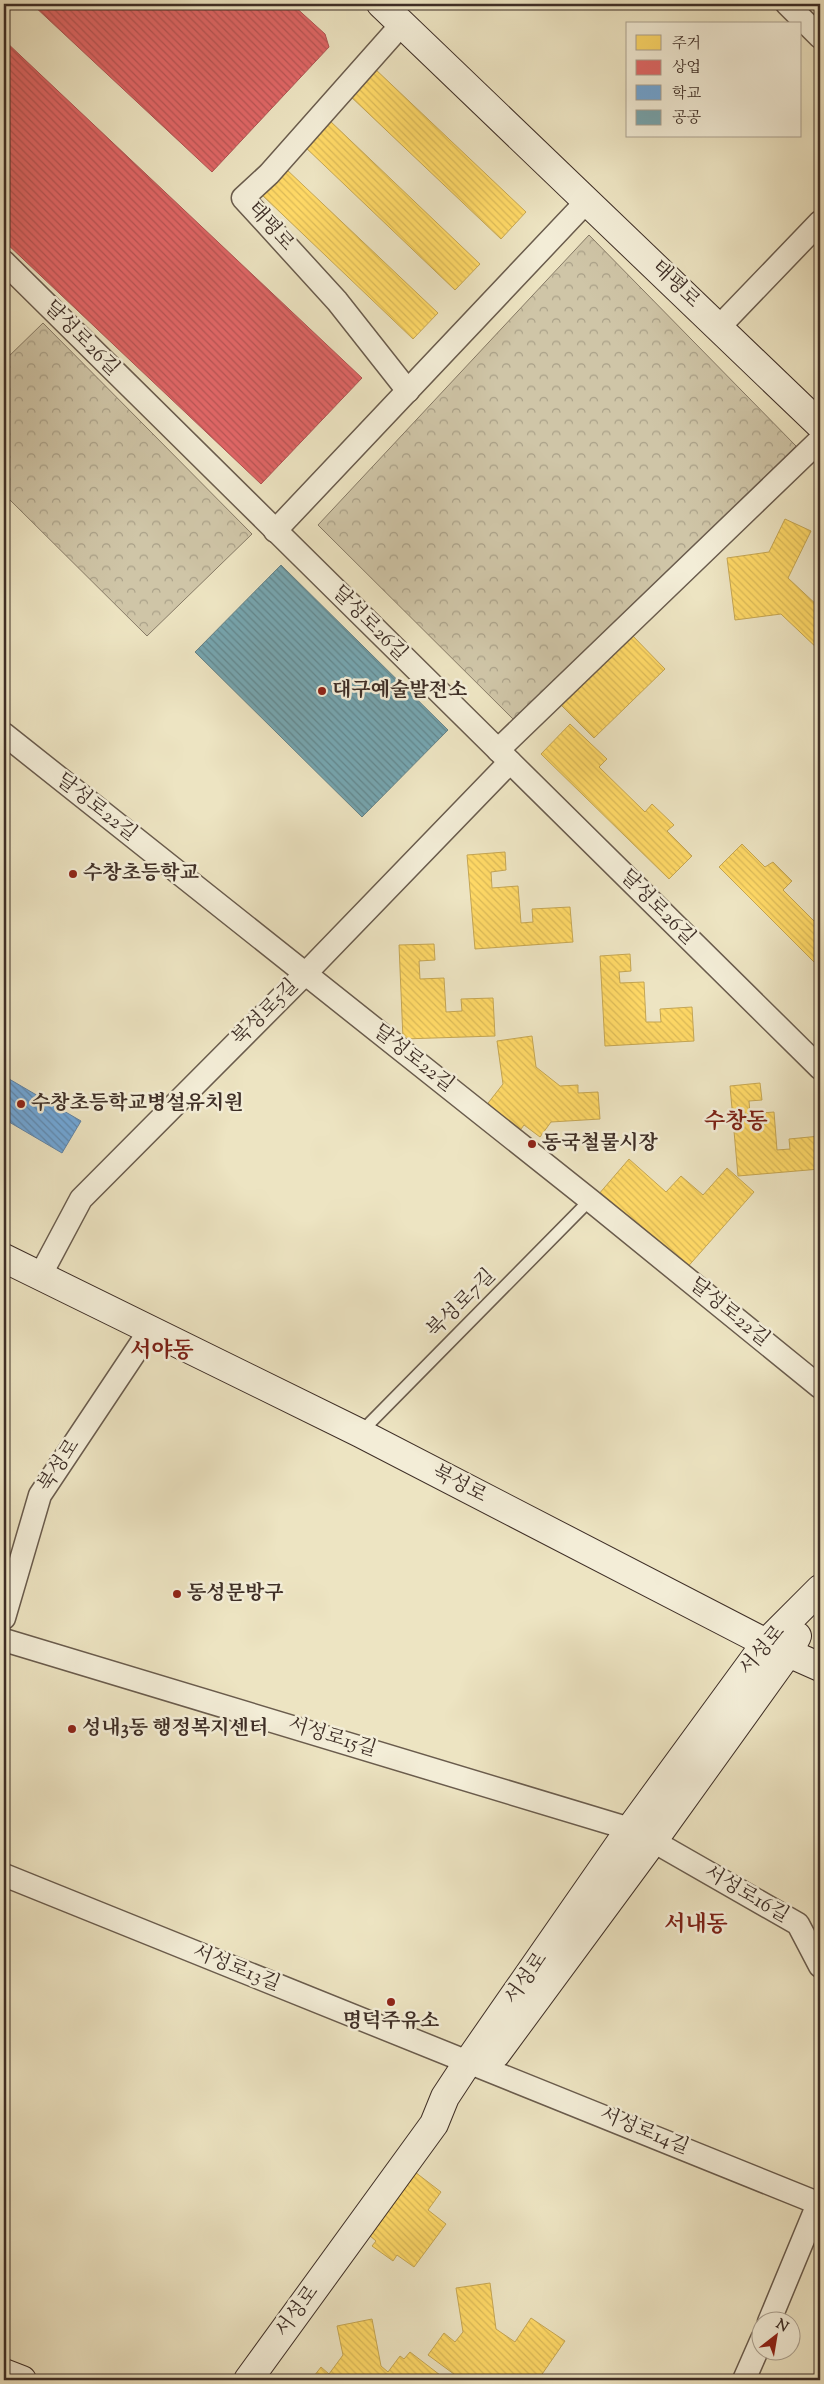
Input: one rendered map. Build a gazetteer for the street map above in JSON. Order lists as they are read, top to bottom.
{
  "streets": {
    "street": [
      "태평로",
      "달성로26길",
      "달성로22길",
      "북성로5길",
      "북성로",
      "서성로",
      "서성로15길",
      "서성로16길",
      "서성로13길",
      "서성로14길"
    ],
    "lane": ["북성로7길"]
  },
  "crossings": [
    ["달성로26길", "북성로5길"],
    ["달성로22길", "북성로5길"],
    ["달성로22길", "북성로7길"],
    ["북성로5길", "북성로"],
    ["북성로7길", "북성로"],
    ["북성로", "서성로"],
    ["서성로", "서성로15길"],
    ["서성로", "서성로16길"],
    ["서성로", "서성로13길"],
    ["서성로", "서성로14길"],
    ["서성로15길", "서성로16길"],
    ["서성로13길", "서성로14길"]
  ],
  "districts": ["수창동", "서야동", "서내동"],
  "places": [
    "대구예술발전소",
    "수창초등학교",
    "수창초등학교병설유치원",
    "동국철물시장",
    "동성문방구",
    "성내3동 행정복지센터",
    "명덕주유소"
  ],
  "legend": [
    "주거",
    "상업",
    "학교",
    "공공"
  ],
  "north": "top right"
}
